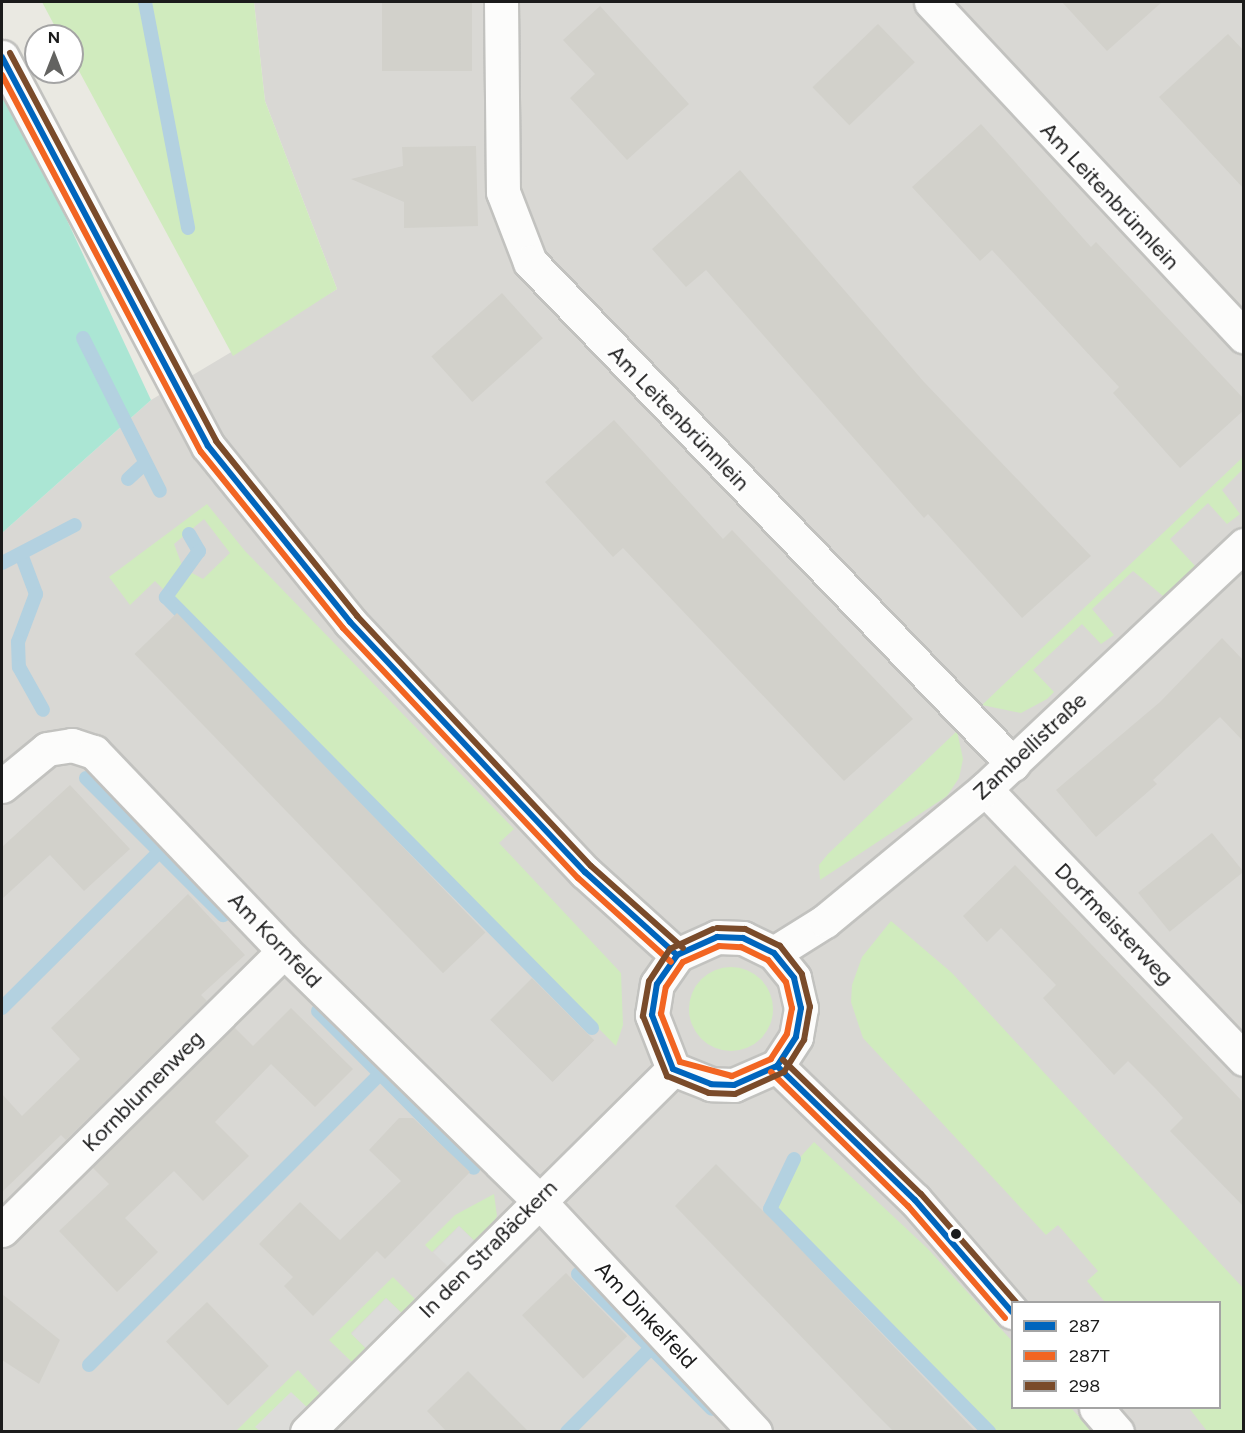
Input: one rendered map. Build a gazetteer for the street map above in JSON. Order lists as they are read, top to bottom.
{
  "streets": {
    "street": [
      "Am Leitenbrünnlein",
      "Zambellistraße",
      "Dorfmeisterweg",
      "Am Kornfeld",
      "Kornblumenweg",
      "In den Straßäckern",
      "Am Dinkelfeld"
    ]
  },
  "crossings": [
    ["Am Leitenbrünnlein", "Zambellistraße"],
    ["Zambellistraße", "Dorfmeisterweg"],
    ["Zambellistraße", "In den Straßäckern"],
    ["Am Kornfeld", "Kornblumenweg"],
    ["Am Kornfeld", "In den Straßäckern"],
    ["Am Kornfeld", "Am Dinkelfeld"],
    ["In den Straßäckern", "Am Dinkelfeld"]
  ],
  "lines": ["transit line 298", "transit line 287", "transit line 287T"],
  "legend": ["287", "287T", "298"],
  "north": "top"
}
